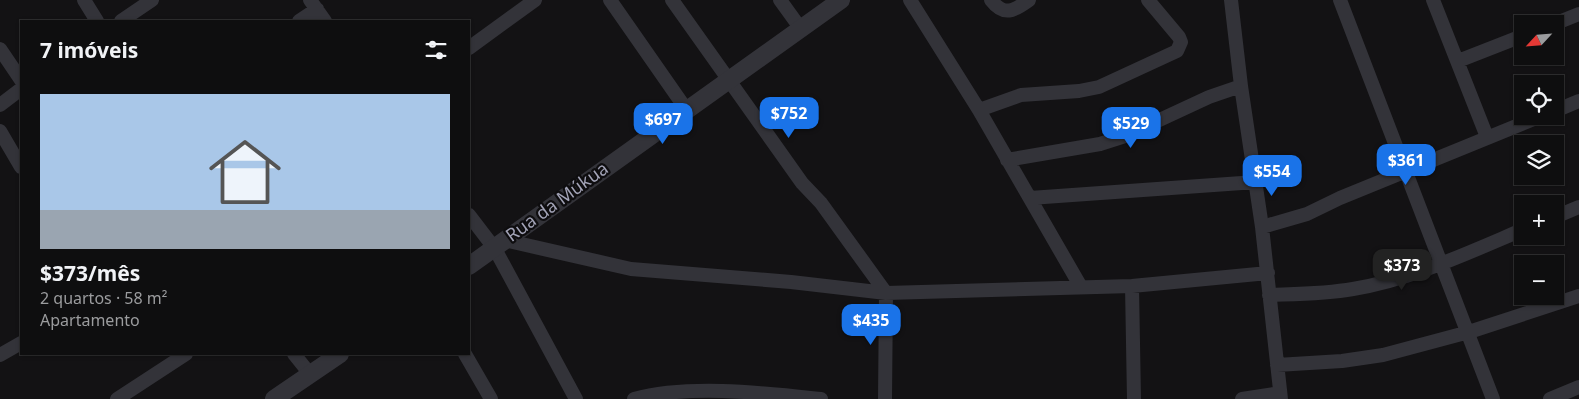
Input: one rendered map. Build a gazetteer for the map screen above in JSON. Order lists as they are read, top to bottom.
{
  "streets": {
    "street": ["Rua da Múkua"]
  },
  "north": "bottom left",
  "page": {
    "map_buttons": ["+", "−"],
    "heading": "7 imóveis",
    "list": [
      {
        "name": "$373/mês",
        "note": "2 quartos · 58 m² · Apartamento"
      }
    ],
    "price": [
      "$752",
      "$697",
      "$529",
      "$361",
      "$554",
      "$373",
      "$435"
    ]
  }
}
